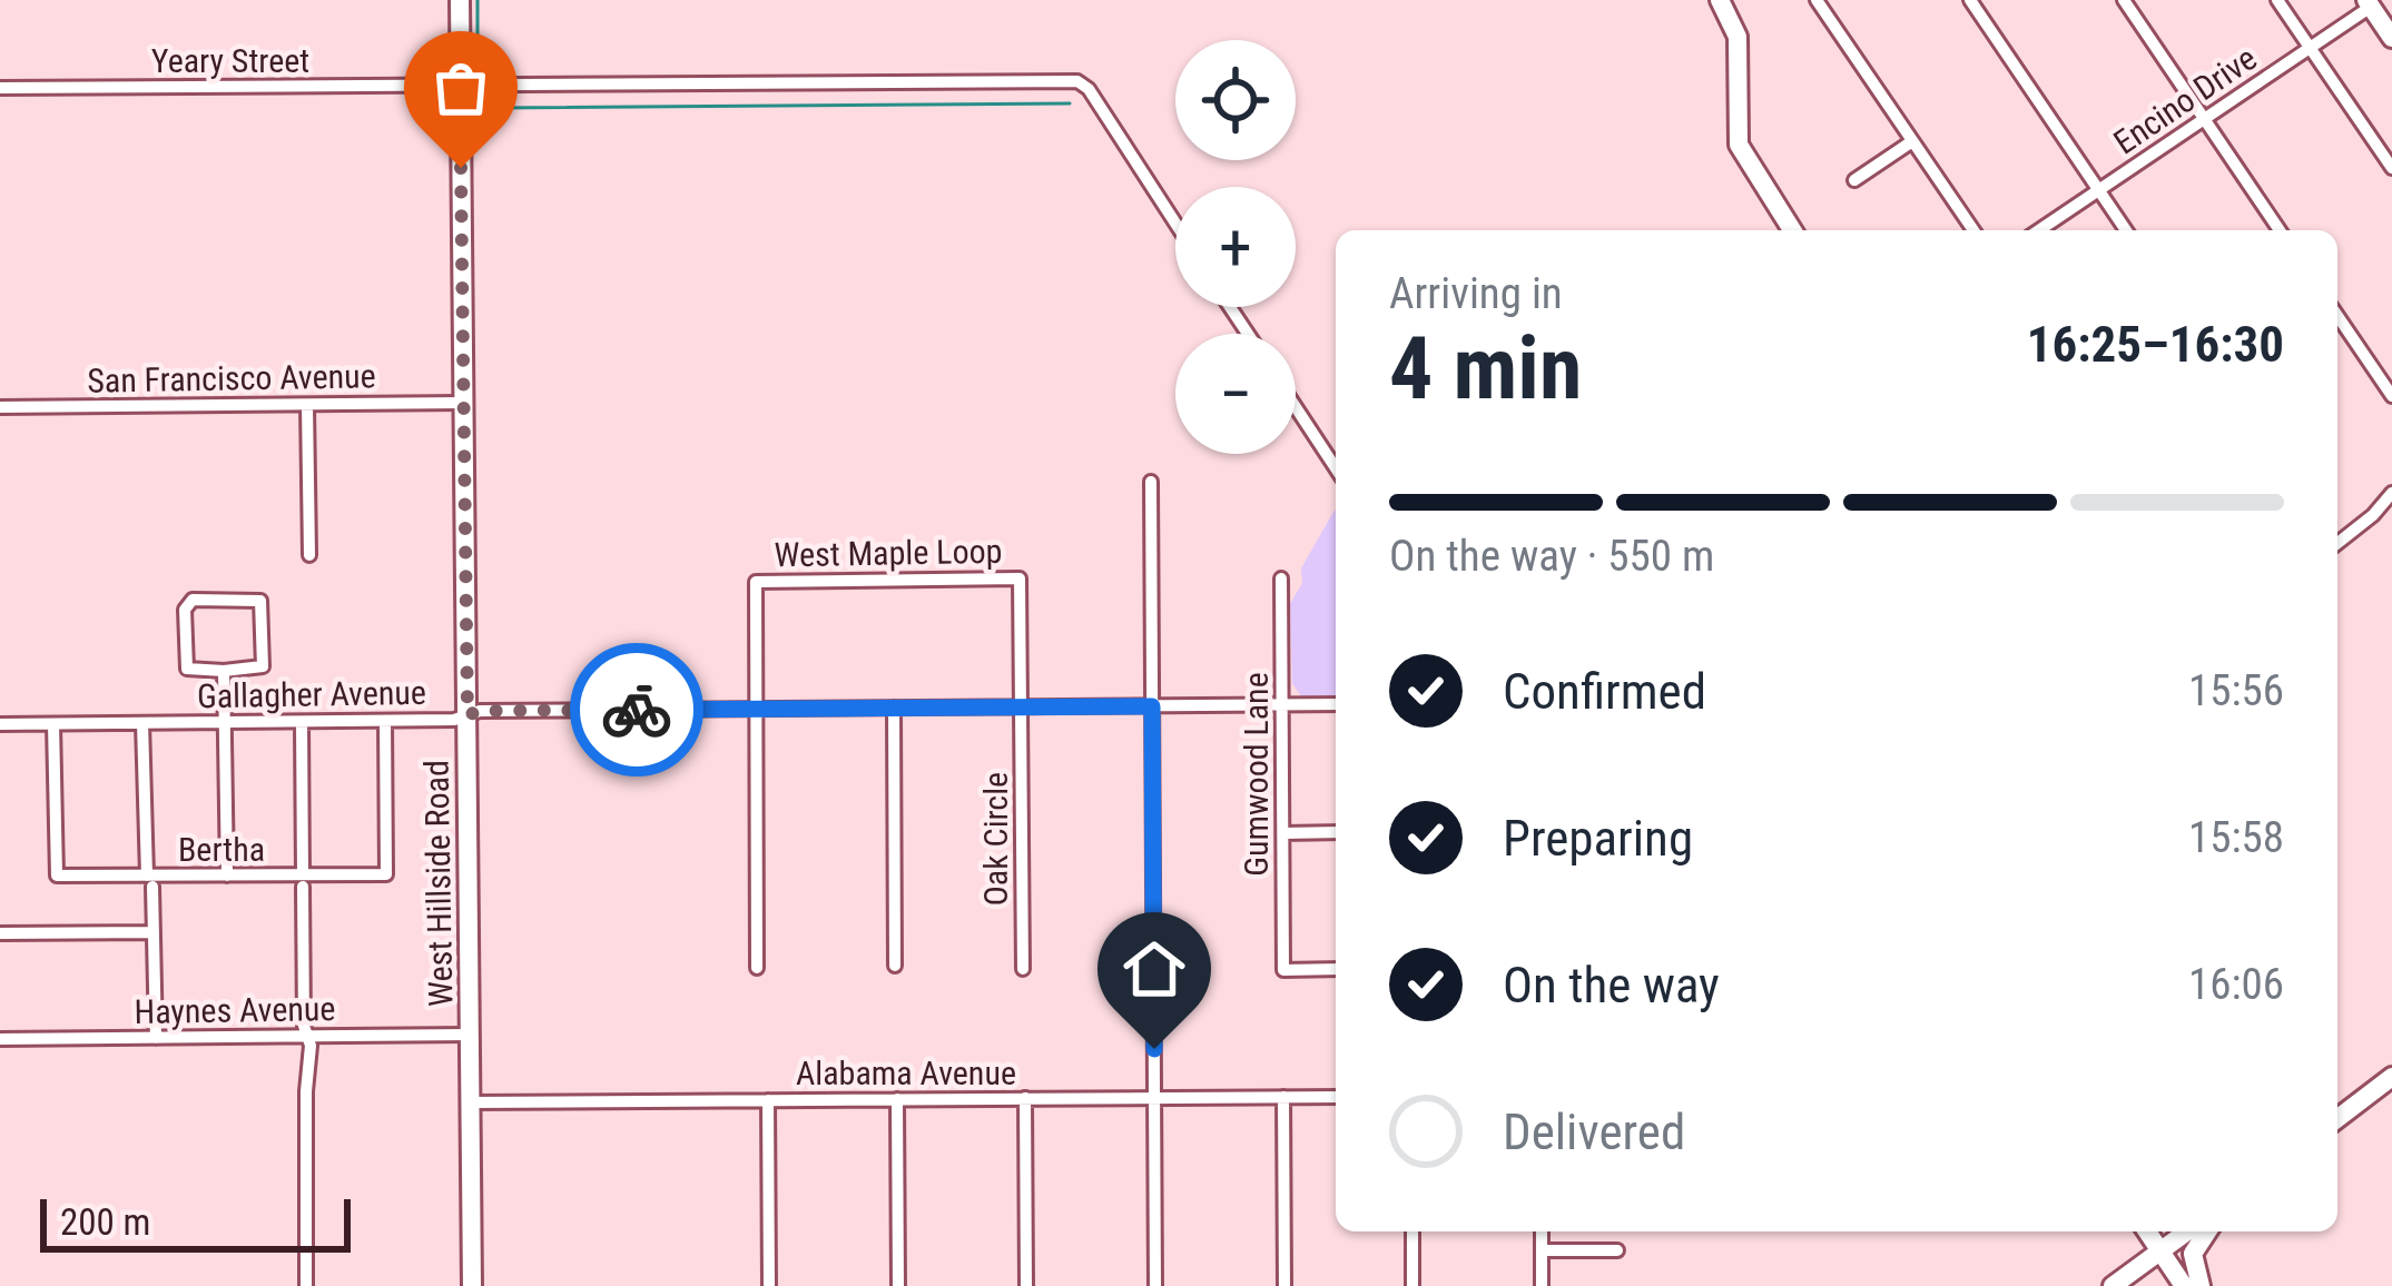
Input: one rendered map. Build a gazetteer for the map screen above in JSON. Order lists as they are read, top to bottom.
{
  "streets": {
    "street": [
      "Yeary Street",
      "Encino Drive",
      "San Francisco Avenue",
      "West Maple Loop",
      "Gallagher Avenue",
      "Gumwood Lane",
      "Oak Circle",
      "Bertha",
      "West Hillside Road",
      "Haynes Avenue",
      "Alabama Avenue"
    ]
  },
  "crossings": [
    ["Yeary Street", "West Hillside Road"],
    ["San Francisco Avenue", "West Hillside Road"],
    ["West Maple Loop", "Gallagher Avenue"],
    ["West Maple Loop", "Oak Circle"],
    ["Gallagher Avenue", "Gumwood Lane"],
    ["Gallagher Avenue", "Oak Circle"],
    ["Gallagher Avenue", "Bertha"],
    ["Gallagher Avenue", "West Hillside Road"],
    ["West Hillside Road", "Haynes Avenue"],
    ["West Hillside Road", "Alabama Avenue"]
  ],
  "scale_bar": "200 m",
  "page": {
    "map_buttons": ["+", "−"],
    "heading": ["4 min", "Arriving in", "16:25–16:30"],
    "bar": "On the way · 550 m",
    "list": [
      ["Confirmed", "15:56"],
      ["Preparing", "15:58"],
      ["On the way", "16:06"],
      "Delivered"
    ],
    "scale": "200 m"
  }
}
